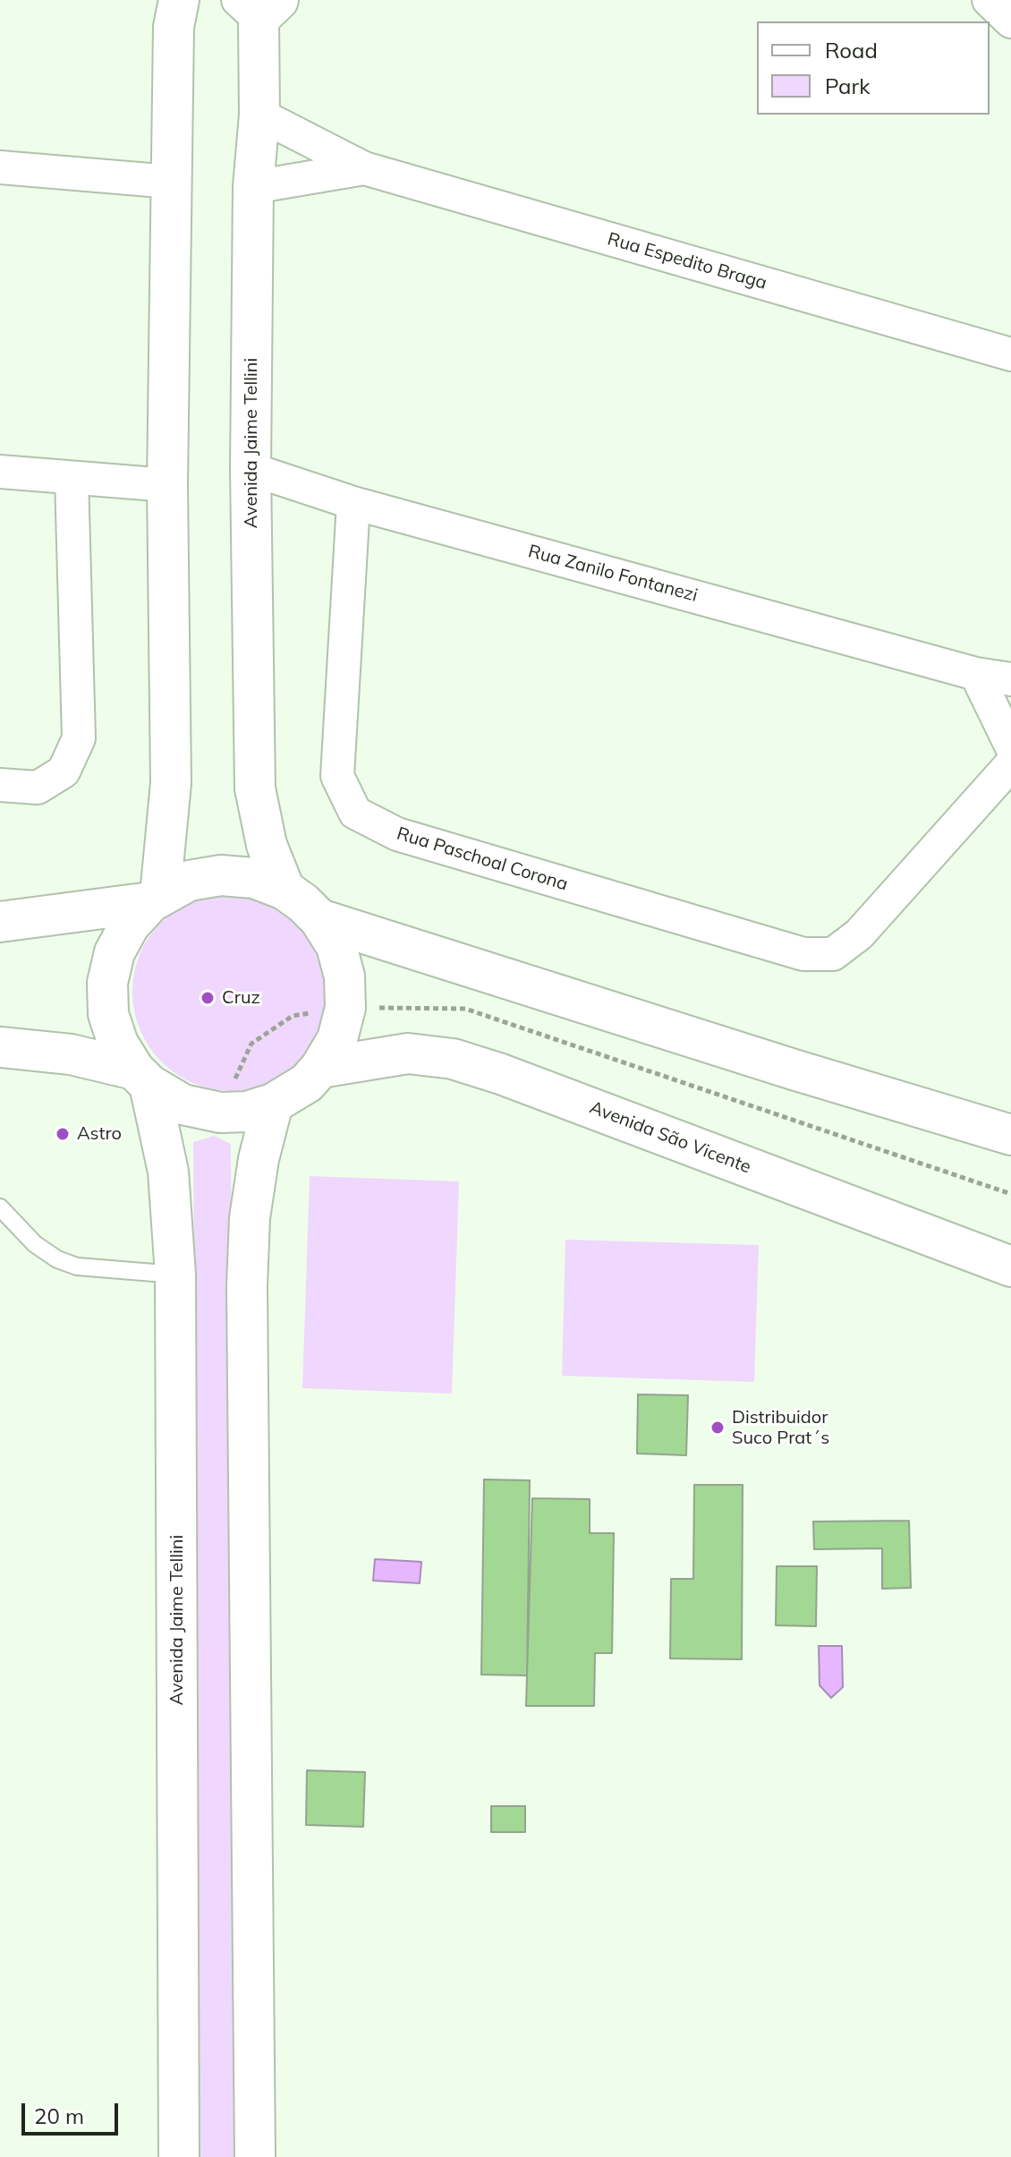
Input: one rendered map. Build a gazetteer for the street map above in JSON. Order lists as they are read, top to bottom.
{
  "streets": {
    "main road": ["Avenida Jaime Tellini", "Avenida São Vicente"],
    "street": ["Rua Espedito Braga", "Rua Zanilo Fontanezi", "Rua Paschoal Corona"]
  },
  "crossings": [
    ["Rua Espedito Braga", "Avenida Jaime Tellini"],
    ["Avenida Jaime Tellini", "Rua Zanilo Fontanezi"],
    ["Rua Zanilo Fontanezi", "Rua Paschoal Corona"]
  ],
  "places": ["Cruz", "Astro", "Distribuidor Suco Prat´s"],
  "legend": ["Road", "Park"],
  "scale_bar": "20 m"
}
